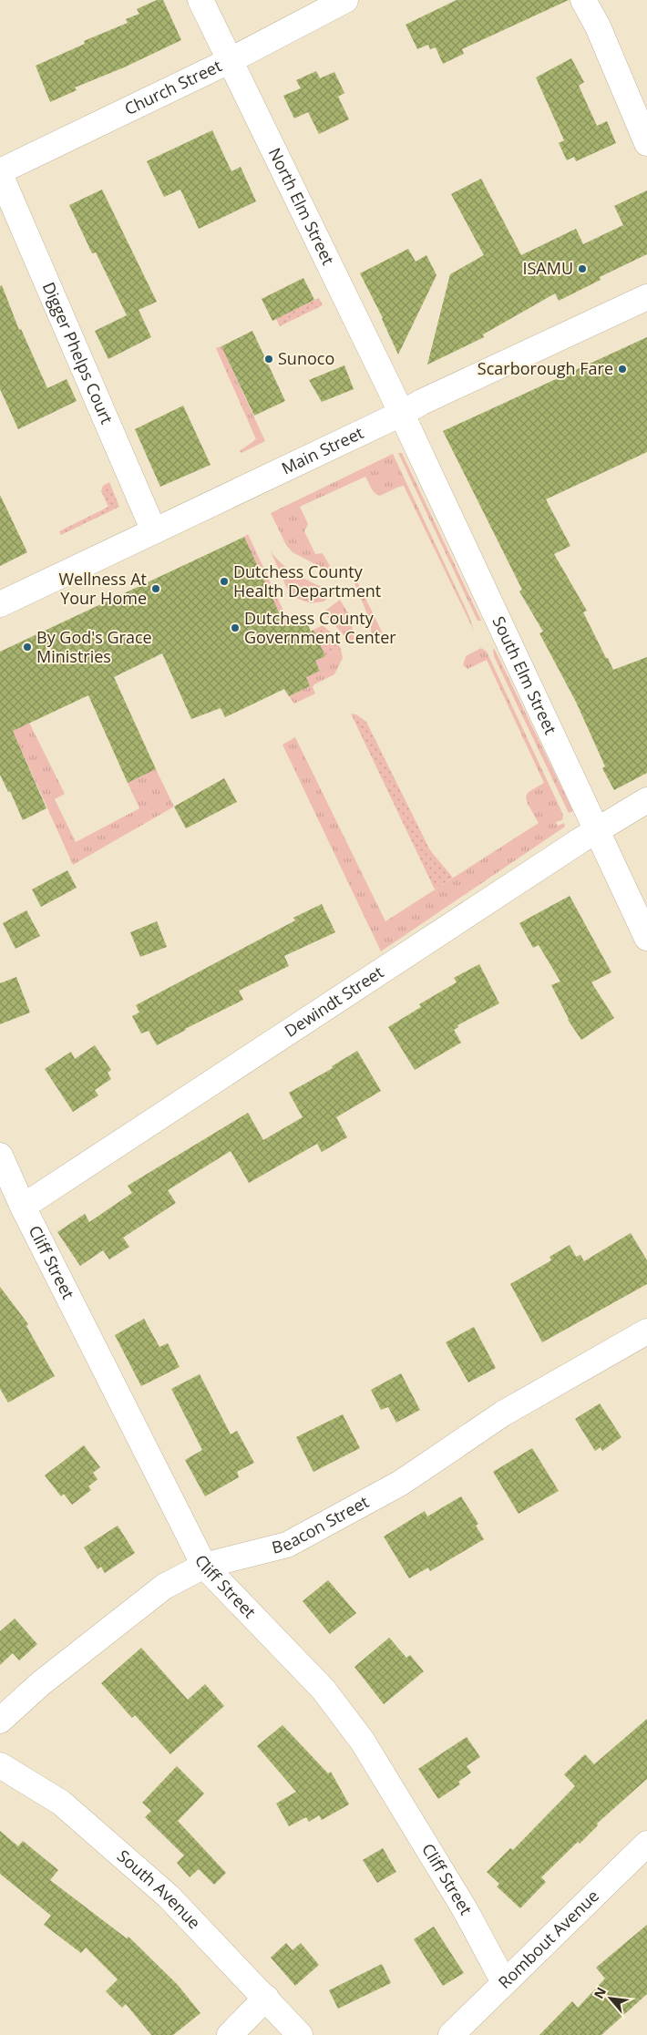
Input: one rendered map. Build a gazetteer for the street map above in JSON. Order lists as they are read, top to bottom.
{
  "streets": {
    "street": [
      "Church Street",
      "North Elm Street",
      "Digger Phelps Court",
      "Main Street",
      "South Elm Street",
      "Dewindt Street",
      "Cliff Street",
      "Beacon Street",
      "South Avenue",
      "Rombout Avenue"
    ]
  },
  "crossings": [
    ["Church Street", "North Elm Street"],
    ["Church Street", "Digger Phelps Court"],
    ["North Elm Street", "Main Street"],
    ["North Elm Street", "South Elm Street"],
    ["Digger Phelps Court", "Main Street"],
    ["Main Street", "South Elm Street"],
    ["South Elm Street", "Dewindt Street"],
    ["Dewindt Street", "Cliff Street"],
    ["Cliff Street", "Beacon Street"],
    ["Cliff Street", "Rombout Avenue"]
  ],
  "places": [
    "ISAMU",
    "Sunoco",
    "Scarborough Fare",
    "Dutchess County Health Department",
    "Wellness At Your Home",
    "Dutchess County Government Center",
    "By God's Grace Ministries"
  ],
  "north": "top left"
}
